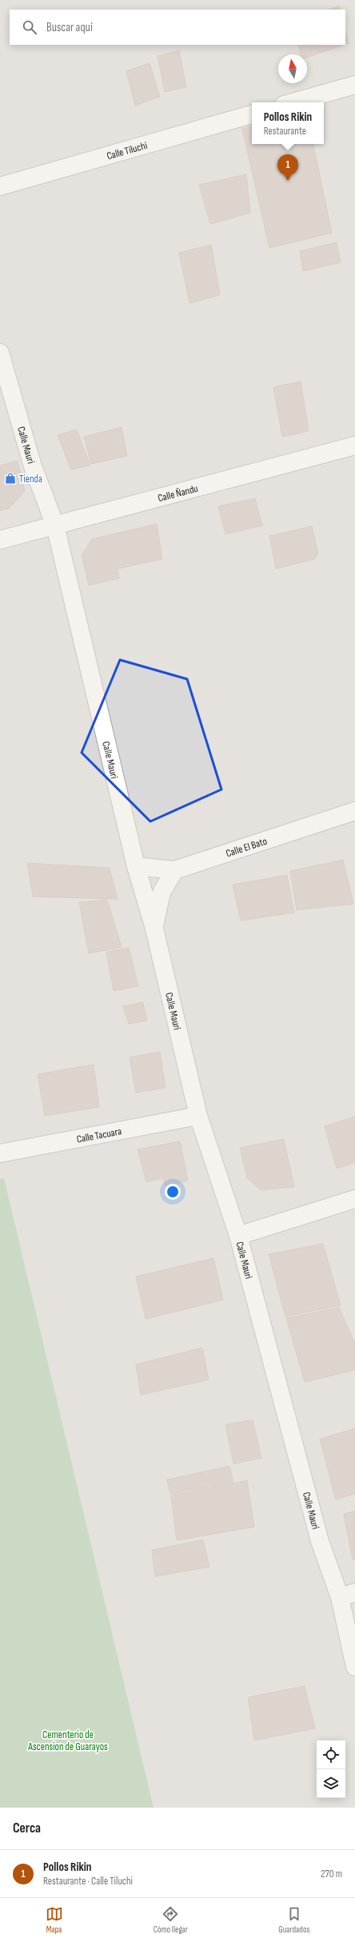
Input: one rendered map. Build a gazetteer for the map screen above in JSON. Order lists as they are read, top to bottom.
{
  "streets": {
    "street": [
      "Calle Tiluchi",
      "Calle Mauri",
      "Calle Ñandu",
      "Calle El Bato",
      "Calle Tacuara"
    ]
  },
  "crossings": [
    ["Calle Mauri", "Calle Ñandu"],
    ["Calle Mauri", "Calle El Bato"],
    ["Calle Mauri", "Calle Tacuara"]
  ],
  "parks": ["Cementerio de Ascension de Guarayos"],
  "places": {
    "shop": ["Tienda"]
  },
  "north": "top",
  "page": {
    "search": "Buscar aquí",
    "popup": ["Pollos Rikin", "Restaurante"],
    "pins": "1",
    "heading": "Cerca",
    "list": [
      {
        "mark": "1",
        "name": "Pollos Rikin",
        "note": "Restaurante · Calle Tiluchi",
        "value": "270 m"
      }
    ],
    "nav": ["Mapa", "Cómo llegar", "Guardados"]
  }
}
